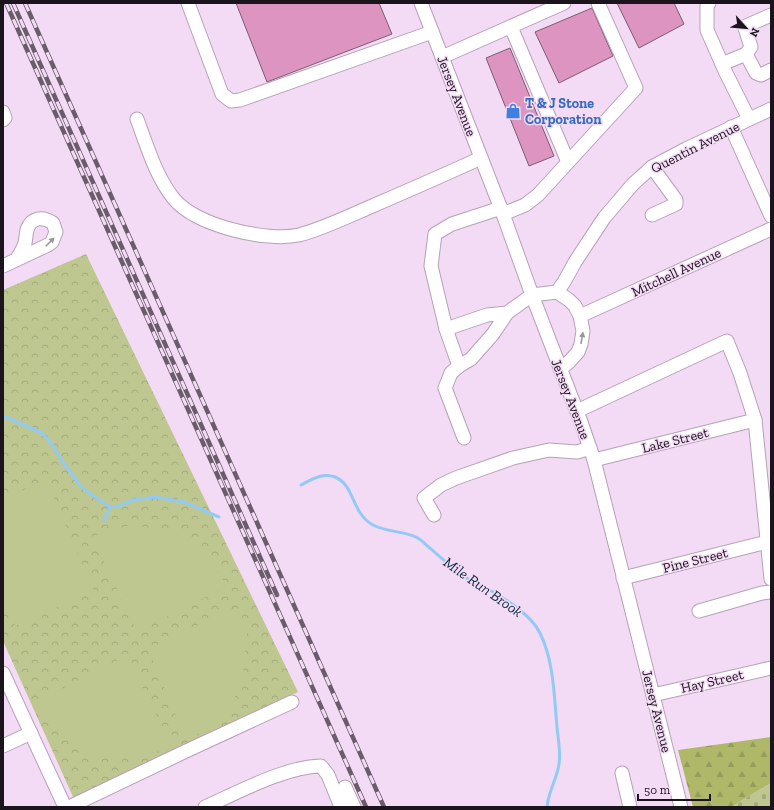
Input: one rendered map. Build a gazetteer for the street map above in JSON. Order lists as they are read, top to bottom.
{
  "streets": {
    "street": [
      "Jersey Avenue",
      "Quentin Avenue",
      "Mitchell Avenue",
      "Lake Street",
      "Pine Street",
      "Hay Street"
    ]
  },
  "crossings": [
    ["Jersey Avenue", "Lake Street"],
    ["Jersey Avenue", "Pine Street"],
    ["Jersey Avenue", "Hay Street"]
  ],
  "water": ["Mile Run Brook"],
  "places": {
    "shop": ["T & J Stone Corporation"]
  },
  "scale_bar": "50 m",
  "north": "bottom right"
}
